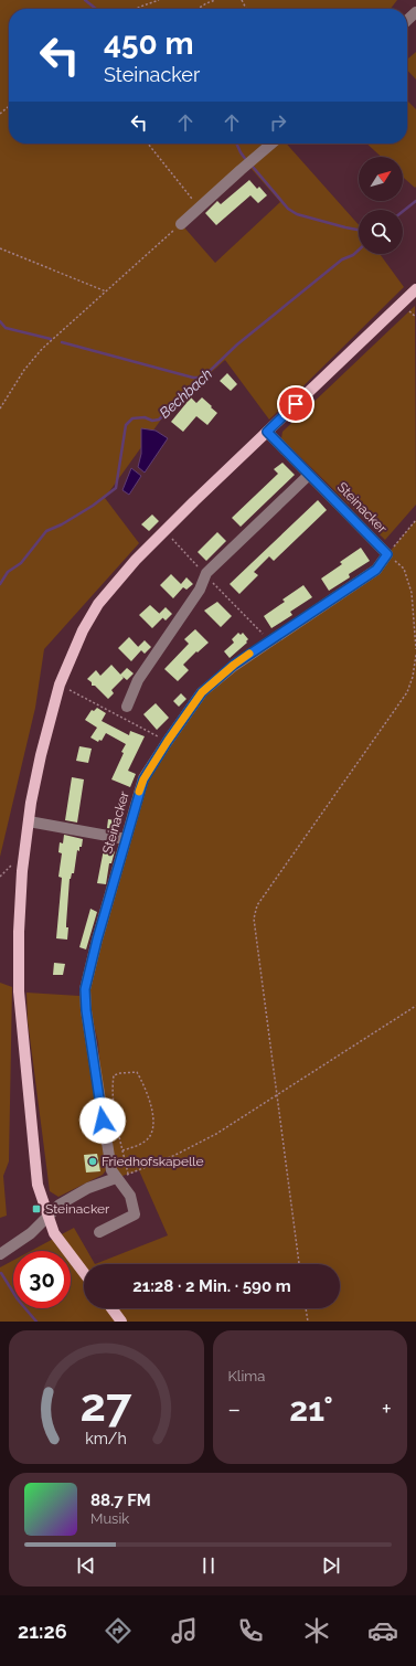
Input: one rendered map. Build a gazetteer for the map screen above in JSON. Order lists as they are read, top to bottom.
{
  "streets": {
    "street": ["Steinacker"]
  },
  "water": ["Bechbach"],
  "places": {
    "other": ["Friedhofskapelle"],
    "transit": ["Steinacker"]
  },
  "north": "top right",
  "page": {
    "turn": ["450 m", "Steinacker"],
    "limit": "30",
    "trip": "21:28 · 2 Min. · 590 m",
    "tile": "Klima",
    "heat": ["−", "21°", "+"],
    "song": ["88.7 FM", "Musik"],
    "tabs": "21:26",
    "gauge": ["27", "km/h"]
  }
}
